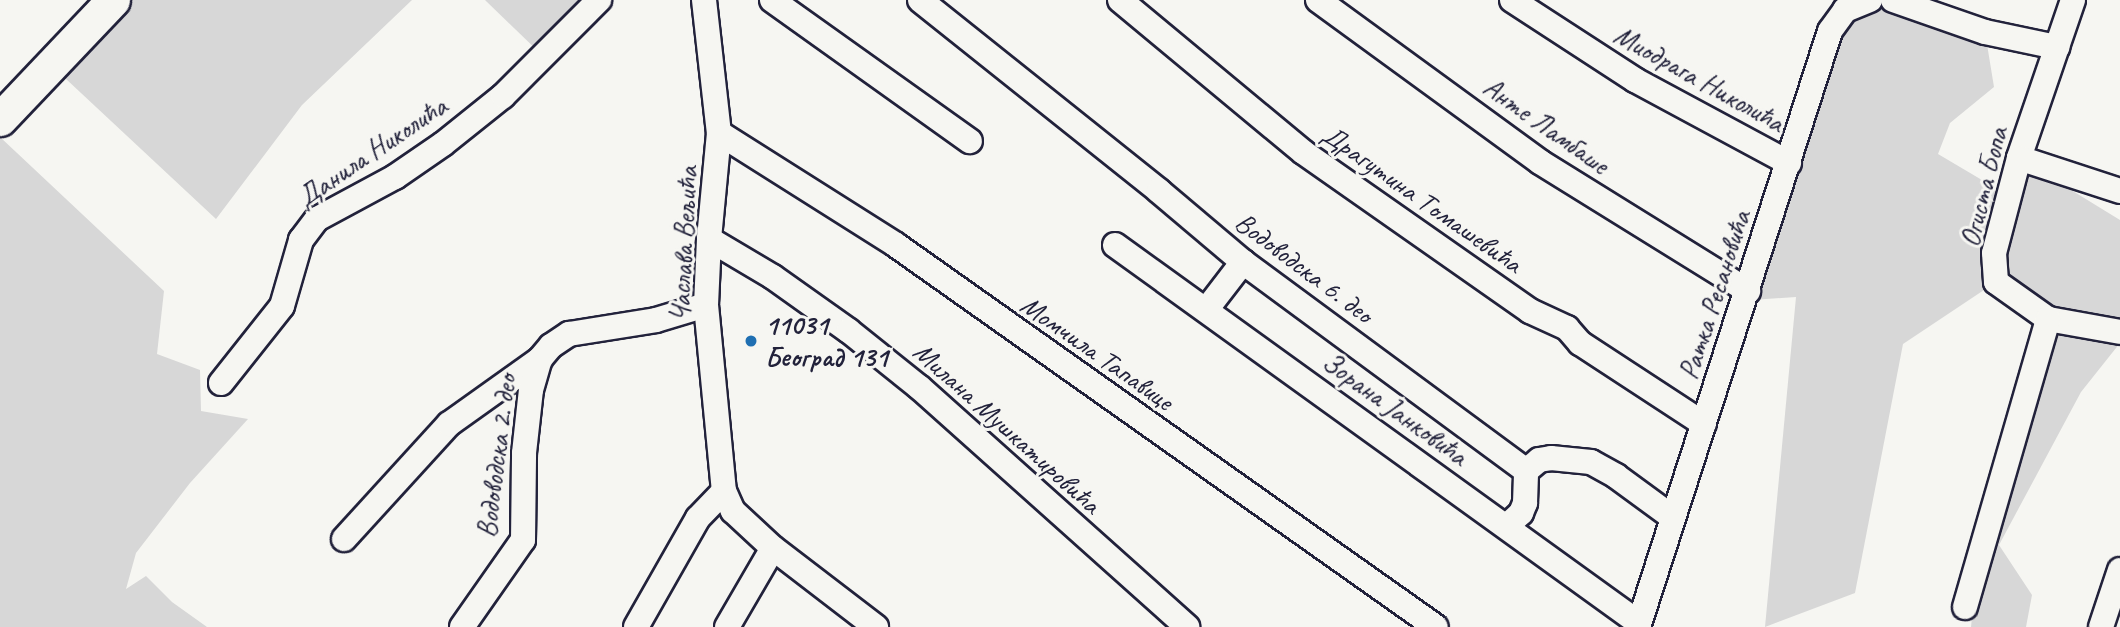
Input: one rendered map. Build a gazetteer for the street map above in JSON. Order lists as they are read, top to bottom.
{
  "streets": {
    "street": [
      "Миодрага Николића",
      "Анте Ламбаше",
      "Данила Николића",
      "Огиста Бопа",
      "Драгутина Томашевића",
      "Часлава Вељића",
      "Водоводска 6. део",
      "Ратка Ресановића",
      "Момчила Тапавице",
      "Зорана Јанковића",
      "Милана Мушкатировића",
      "Водоводска 2. део"
    ]
  },
  "crossings": [
    ["Миодрага Николића", "Ратка Ресановића"],
    ["Анте Ламбаше", "Ратка Ресановића"],
    ["Драгутина Томашевића", "Ратка Ресановића"],
    ["Часлава Вељића", "Момчила Тапавице"],
    ["Часлава Вељића", "Милана Мушкатировића"],
    ["Часлава Вељића", "Водоводска 2. део"],
    ["Ратка Ресановића", "Зорана Јанковића"]
  ],
  "places": ["11031 Београд 131"]
}
